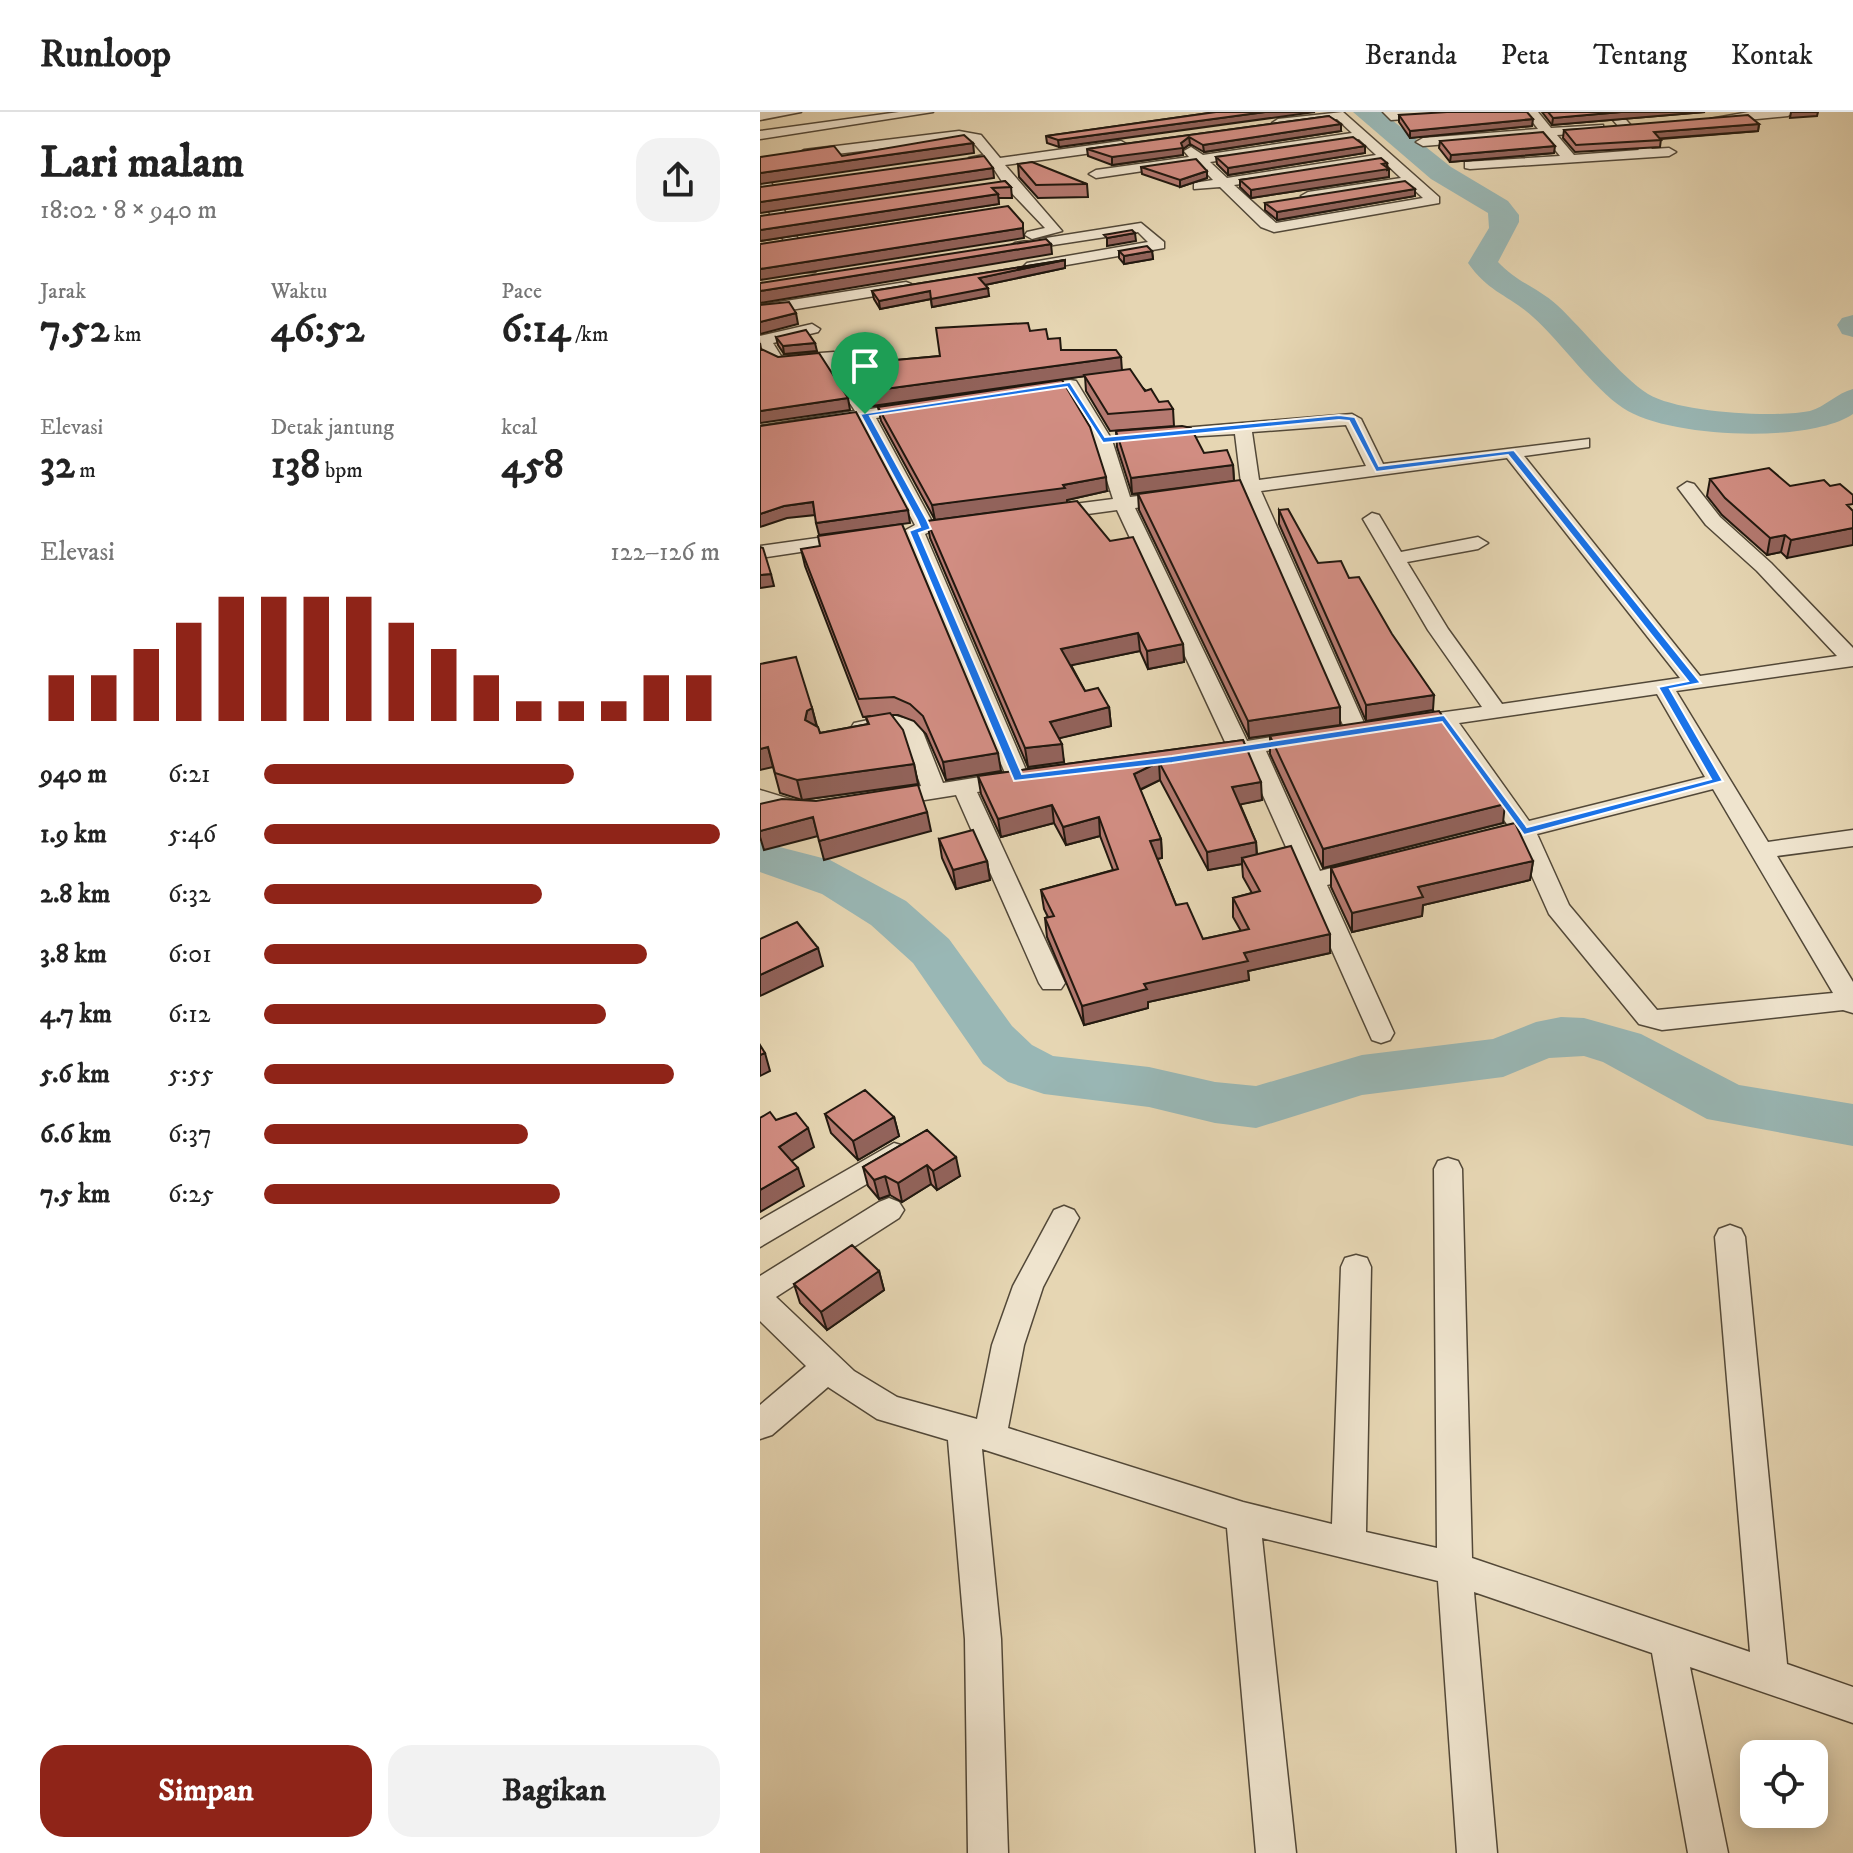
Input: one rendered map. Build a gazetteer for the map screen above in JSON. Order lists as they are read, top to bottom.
{
  "page": {
    "header": "Runloop",
    "nav": [
      "Beranda",
      "Peta",
      "Tentang",
      "Kontak"
    ],
    "heading": ["Lari malam", "18:02 · 8 × 940 m"],
    "stats": [
      ["Jarak", "7.52 km"],
      ["Waktu", "46:52"],
      ["Pace", "6:14 /km"],
      ["Elevasi", "32 m"],
      ["Detak jantung", "138 bpm"],
      ["kcal", "458"]
    ],
    "chart": ["Elevasi", "122–126 m"],
    "list": [
      {
        "name": "940 m",
        "note": "6:21"
      },
      {
        "name": "1.9 km",
        "note": "5:46"
      },
      {
        "name": "2.8 km",
        "note": "6:32"
      },
      {
        "name": "3.8 km",
        "note": "6:01"
      },
      {
        "name": "4.7 km",
        "note": "6:12"
      },
      {
        "name": "5.6 km",
        "note": "5:55"
      },
      {
        "name": "6.6 km",
        "note": "6:37"
      },
      {
        "name": "7.5 km",
        "note": "6:25"
      }
    ],
    "buttons": ["Simpan", "Bagikan"]
  }
}
